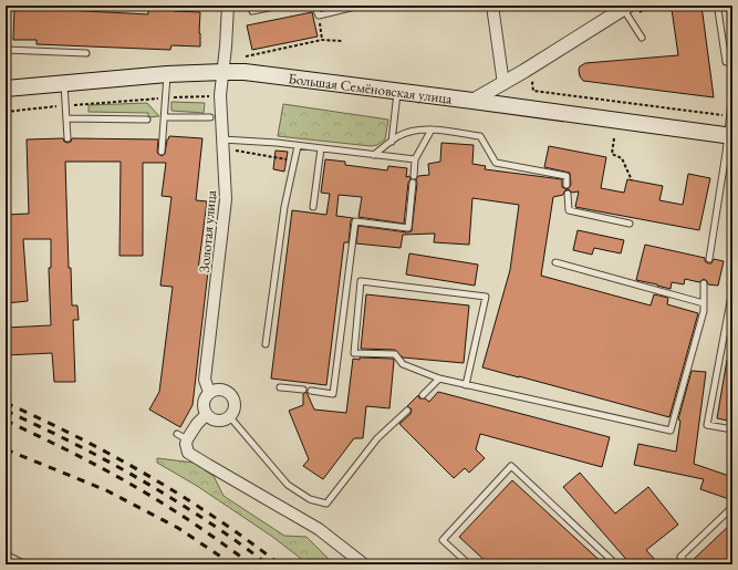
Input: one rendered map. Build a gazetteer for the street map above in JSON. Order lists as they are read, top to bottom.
{
  "streets": {
    "main road": ["Большая Семёновская улица"],
    "street": ["Золотая улица"]
  },
  "crossings": [
    ["Большая Семёновская улица", "Золотая улица"]
  ]
}
